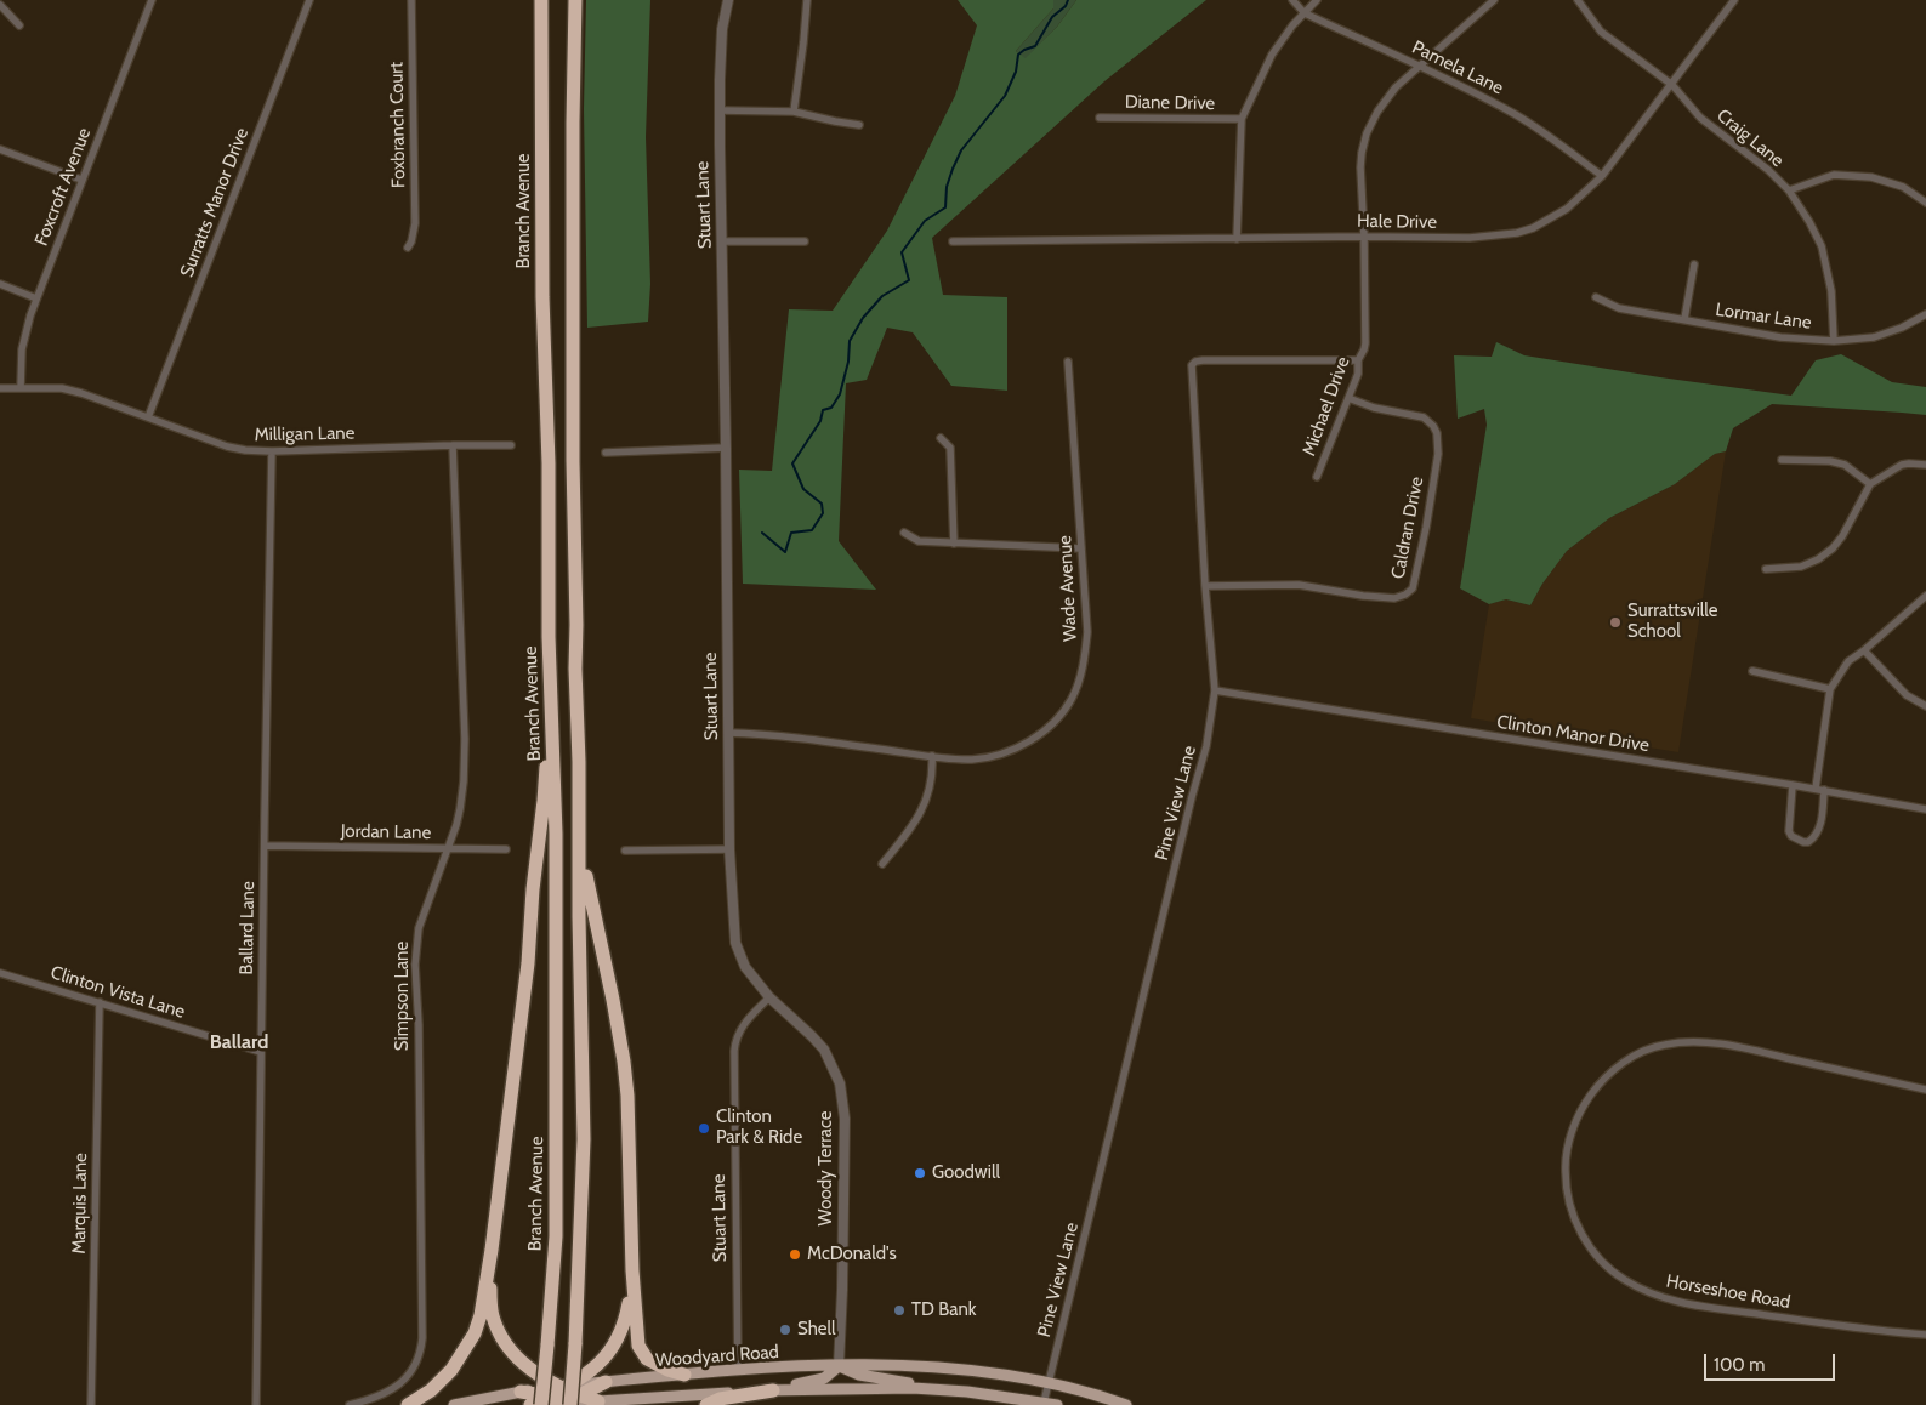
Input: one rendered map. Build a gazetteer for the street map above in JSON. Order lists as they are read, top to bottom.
{
  "streets": {
    "highway": ["Branch Avenue"],
    "main road": ["Woodyard Road"],
    "street": [
      "Pamela Lane",
      "Diane Drive",
      "Foxbranch Court",
      "Craig Lane",
      "Foxcroft Avenue",
      "Surratts Manor Drive",
      "Stuart Lane",
      "Hale Drive",
      "Lormar Lane",
      "Michael Drive",
      "Milligan Lane",
      "Caldran Drive",
      "Wade Avenue",
      "Clinton Manor Drive",
      "Pine View Lane",
      "Jordan Lane",
      "Ballard Lane",
      "Clinton Vista Lane",
      "Simpson Lane",
      "Woody Terrace",
      "Marquis Lane",
      "Horseshoe Road"
    ]
  },
  "crossings": [
    ["Pamela Lane", "Hale Drive"],
    ["Pamela Lane", "Michael Drive"],
    ["Craig Lane", "Hale Drive"],
    ["Craig Lane", "Lormar Lane"],
    ["Foxcroft Avenue", "Milligan Lane"],
    ["Surratts Manor Drive", "Milligan Lane"],
    ["Stuart Lane", "Wade Avenue"],
    ["Stuart Lane", "Woody Terrace"],
    ["Stuart Lane", "Woodyard Road"],
    ["Hale Drive", "Michael Drive"],
    ["Michael Drive", "Caldran Drive"],
    ["Michael Drive", "Pine View Lane"],
    ["Milligan Lane", "Ballard Lane"],
    ["Milligan Lane", "Simpson Lane"],
    ["Caldran Drive", "Pine View Lane"],
    ["Clinton Manor Drive", "Pine View Lane"],
    ["Pine View Lane", "Woodyard Road"],
    ["Jordan Lane", "Ballard Lane"],
    ["Jordan Lane", "Simpson Lane"],
    ["Ballard Lane", "Clinton Vista Lane"],
    ["Clinton Vista Lane", "Marquis Lane"],
    ["Woody Terrace", "Woodyard Road"]
  ],
  "districts": ["Ballard"],
  "places": [
    "Surrattsville School",
    "Clinton Park & Ride",
    "Goodwill",
    "McDonald's",
    "TD Bank",
    "Shell"
  ],
  "scale_bar": "100 m"
}
